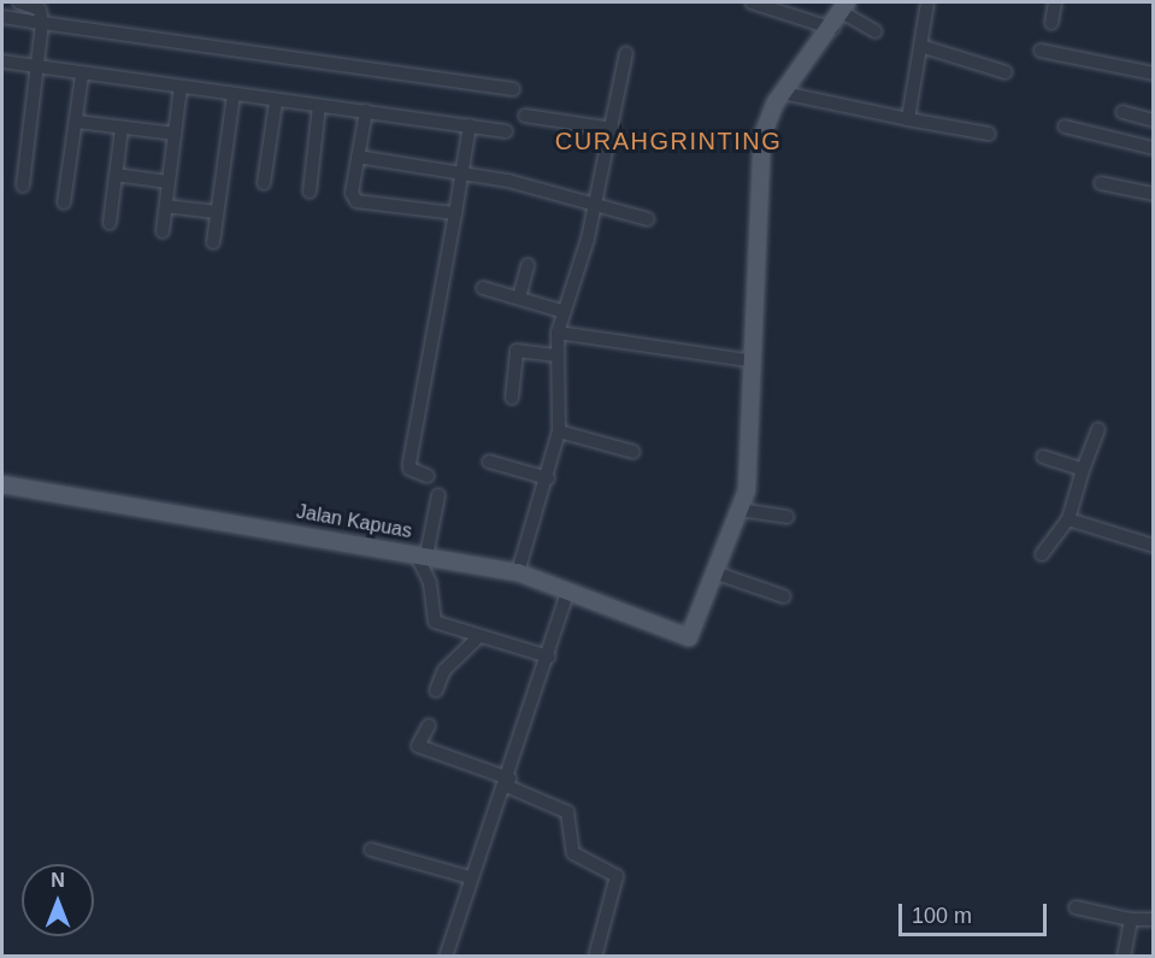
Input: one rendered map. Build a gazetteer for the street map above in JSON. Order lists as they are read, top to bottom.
{
  "streets": {
    "main road": ["Jalan Kapuas"]
  },
  "districts": ["CURAHGRINTING"],
  "scale_bar": "100 m",
  "north": "top"
}
